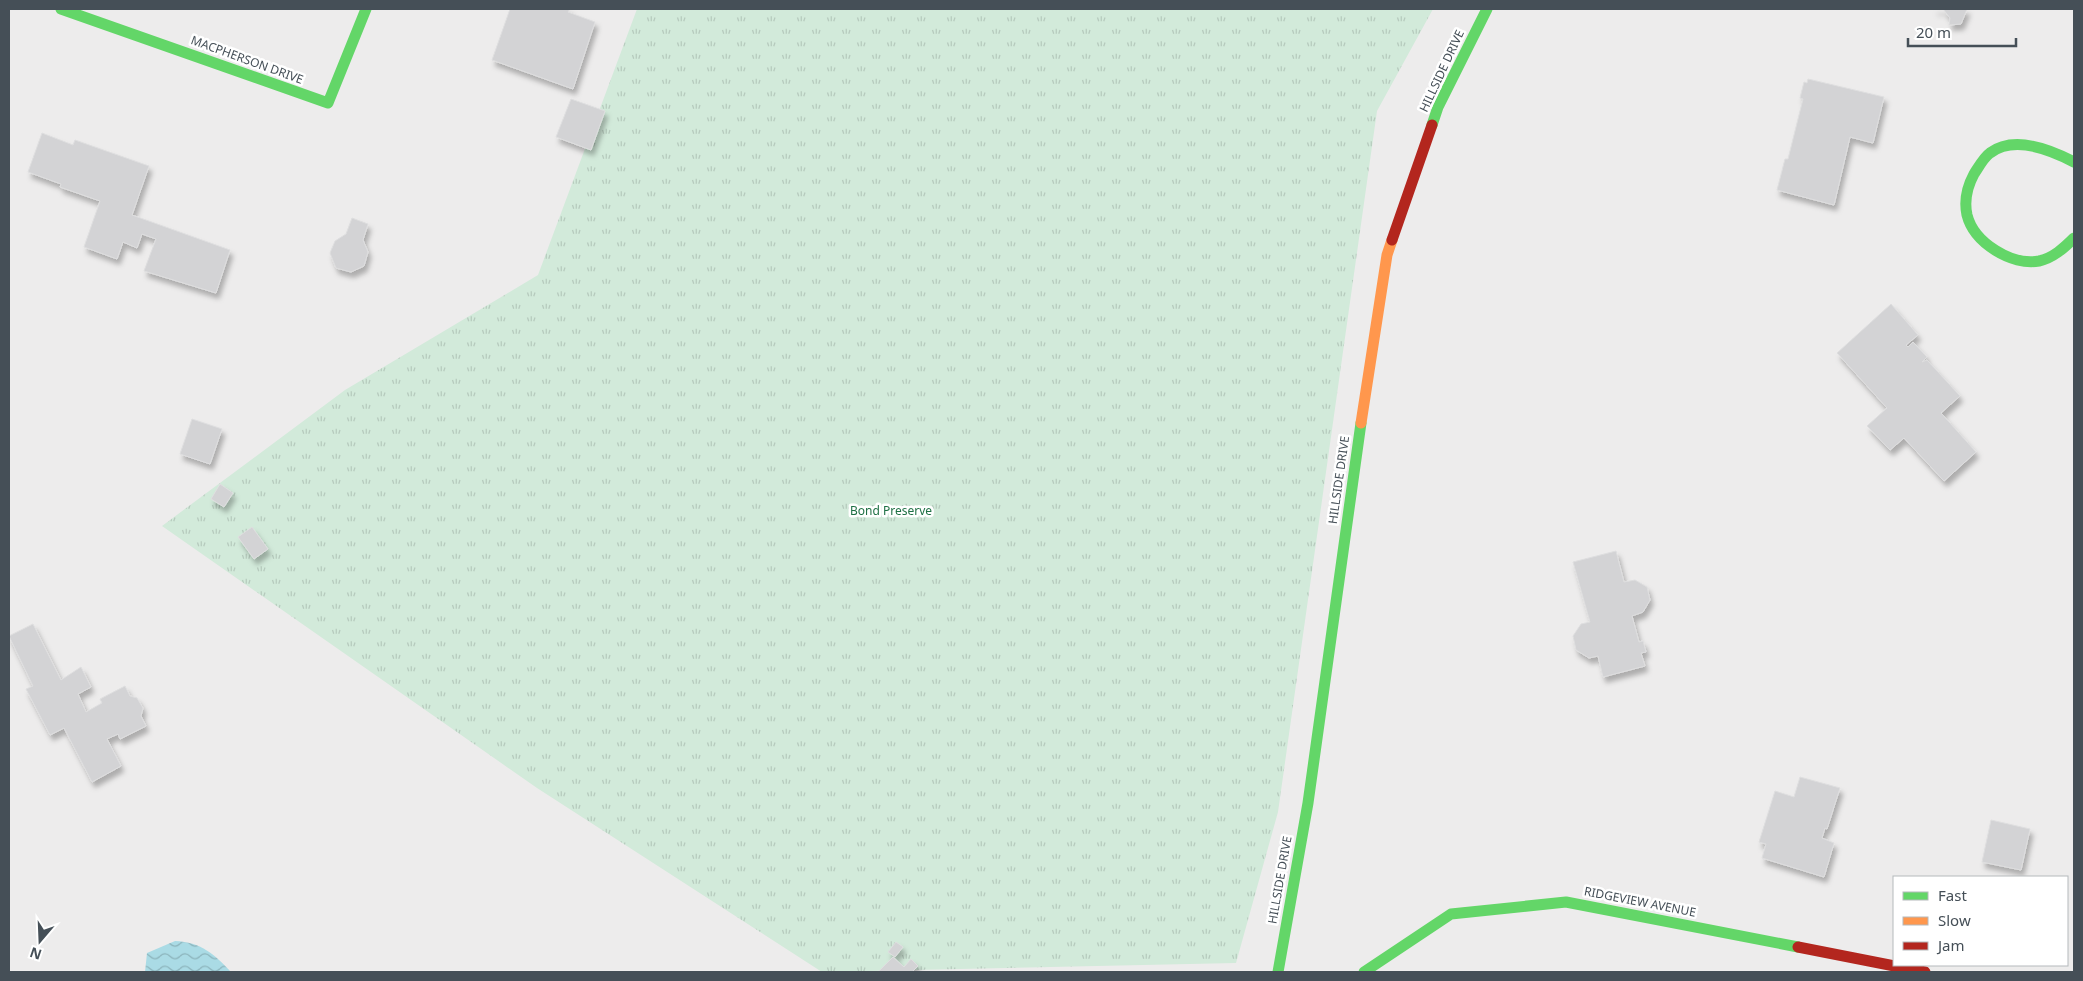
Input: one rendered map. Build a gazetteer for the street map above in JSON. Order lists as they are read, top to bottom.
{
  "streets": {
    "street": ["MACPHERSON DRIVE", "HILLSIDE DRIVE", "RIDGEVIEW AVENUE"]
  },
  "parks": ["Bond Preserve"],
  "legend": ["Fast", "Slow", "Jam"],
  "scale_bar": "20 m",
  "north": "bottom"
}
